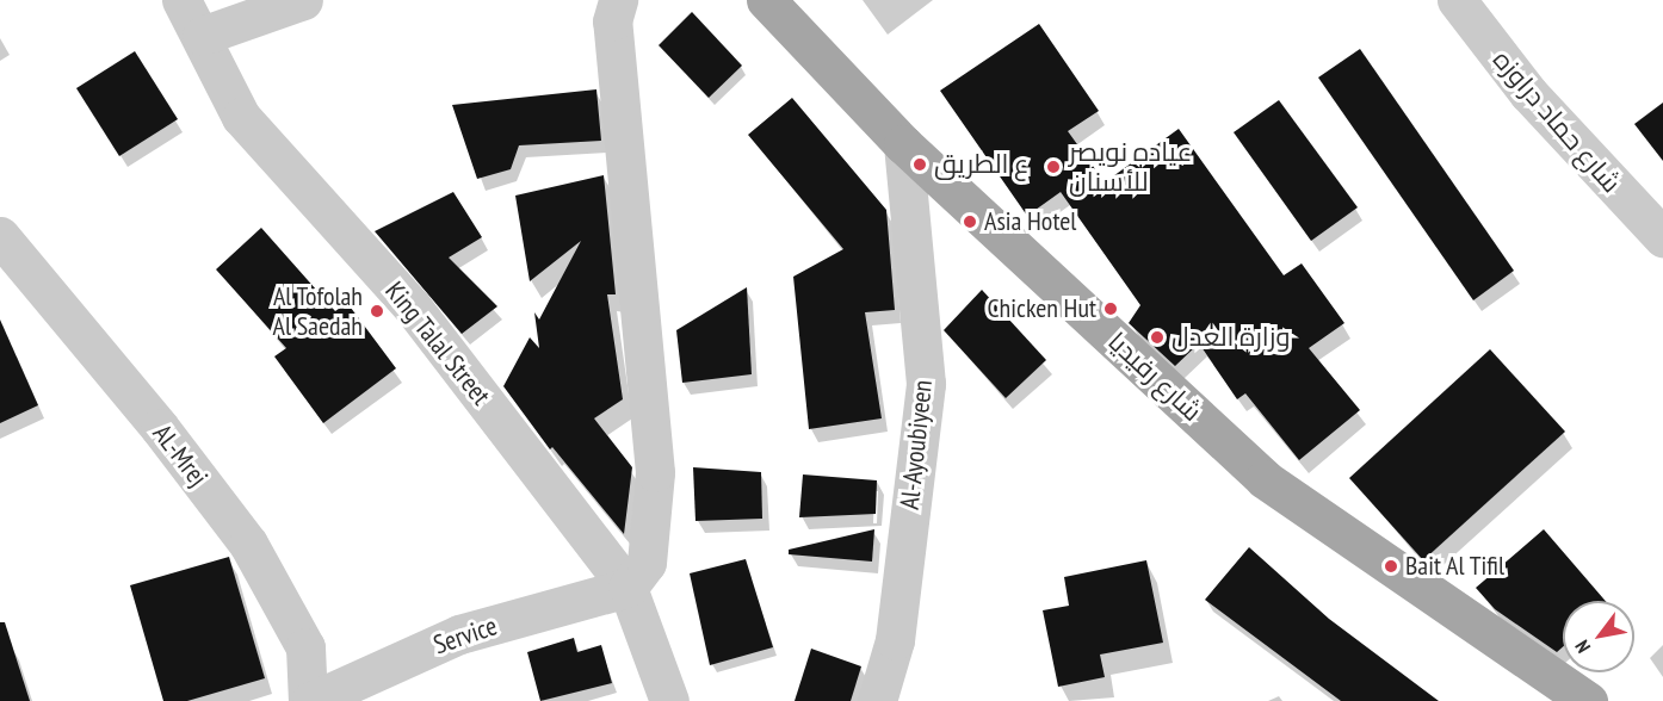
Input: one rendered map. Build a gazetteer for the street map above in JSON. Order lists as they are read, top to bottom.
{
  "streets": {
    "main road": ["شارع رفيديا"],
    "street": [
      "شارع حماد دراوزه",
      "King Talal Street",
      "Al-Ayoubiyeen",
      "AL-Mrej",
      "Service"
    ]
  },
  "crossings": [
    ["King Talal Street", "Service"],
    ["شارع رفيديا", "Al-Ayoubiyeen"],
    ["AL-Mrej", "Service"]
  ],
  "places": [
    "ع الطريق",
    "عياده نويصر للأسنان",
    "Asia Hotel",
    "Chicken Hut",
    "Al Tofolah Al Saedah",
    "وزارة العدل",
    "Bait Al Tifil"
  ],
  "north": "bottom left"
}
